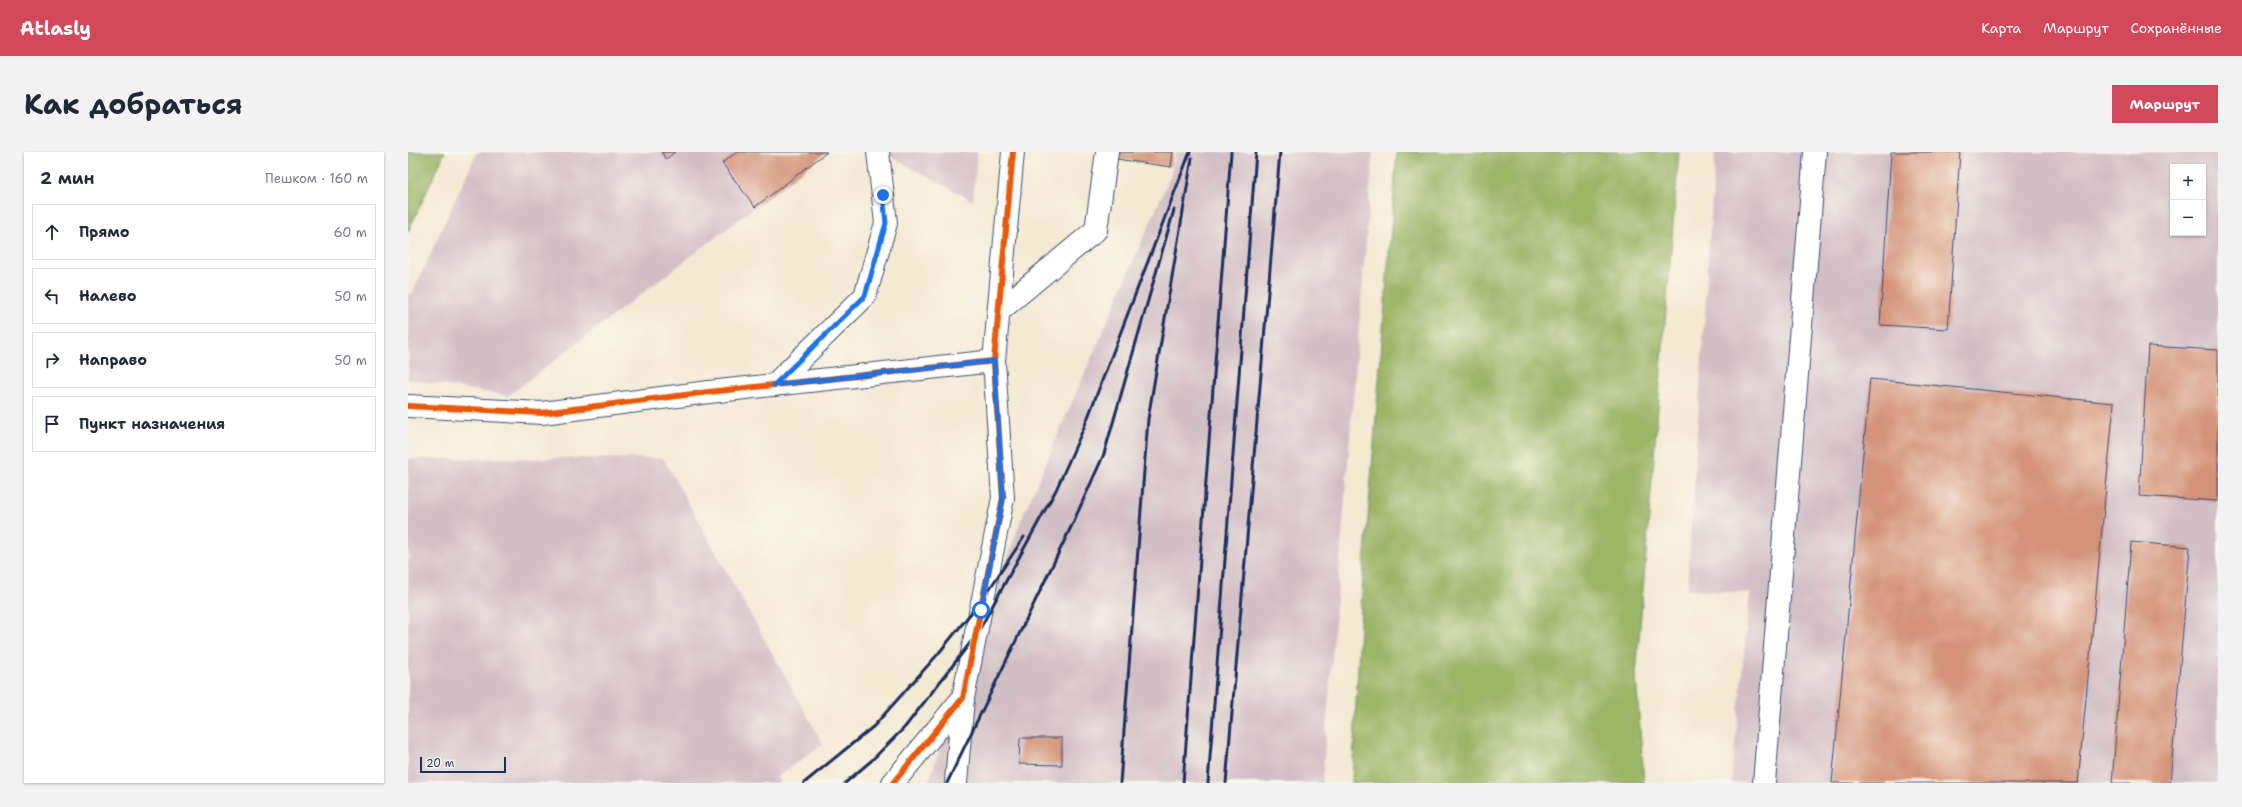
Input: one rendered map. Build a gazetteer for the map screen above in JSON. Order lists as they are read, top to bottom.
{
  "scale_bar": "20 m",
  "page": {
    "header": "Atlasly",
    "nav": ["Карта", "Маршрут", "Сохранённые"],
    "title": "Как добраться",
    "buttons": "Маршрут",
    "heading": ["2 мин", "Пешком · 160 m"],
    "map_buttons": ["+", "−"],
    "list": [
      ["Прямо", "60 m"],
      ["Налево", "50 m"],
      ["Направо", "50 m"],
      "Пункт назначения"
    ],
    "scale": "20 m"
  }
}
